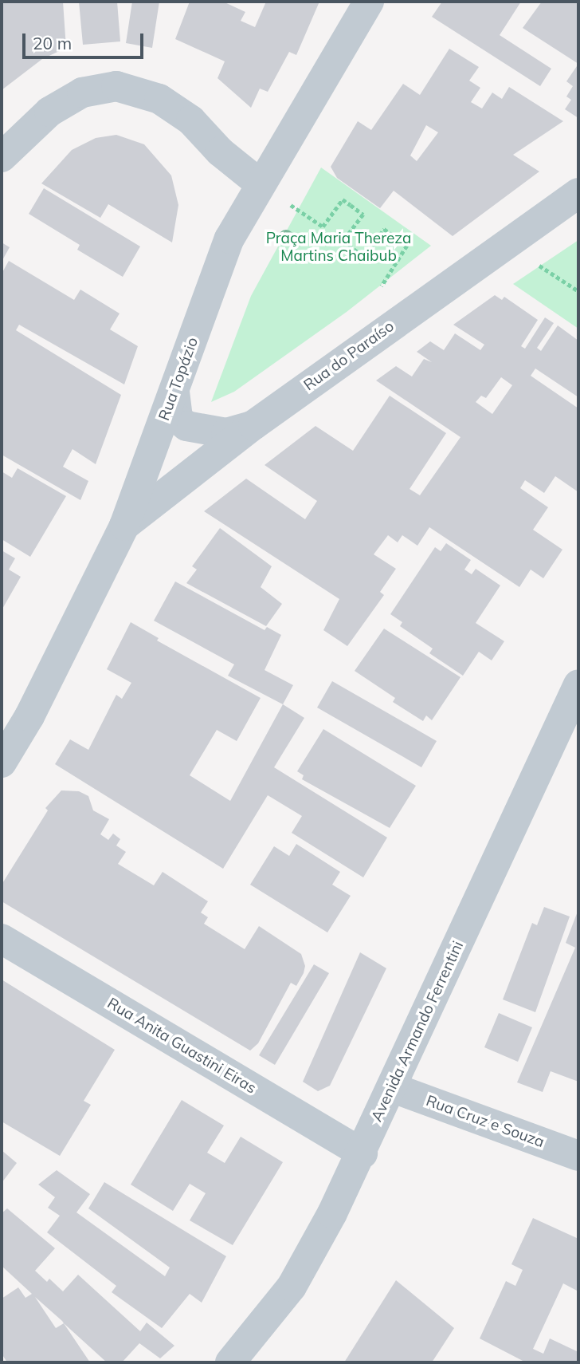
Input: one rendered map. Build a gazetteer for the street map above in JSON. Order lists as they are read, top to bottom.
{
  "streets": {
    "street": [
      "Rua do Paraíso",
      "Rua Topázio",
      "Avenida Armando Ferrentini",
      "Rua Anita Guastini Eiras",
      "Rua Cruz e Souza"
    ]
  },
  "crossings": [
    ["Rua do Paraíso", "Rua Topázio"],
    ["Avenida Armando Ferrentini", "Rua Anita Guastini Eiras"],
    ["Avenida Armando Ferrentini", "Rua Cruz e Souza"]
  ],
  "parks": ["Praça Maria Thereza Martins Chaibub"],
  "scale_bar": "20 m"
}
